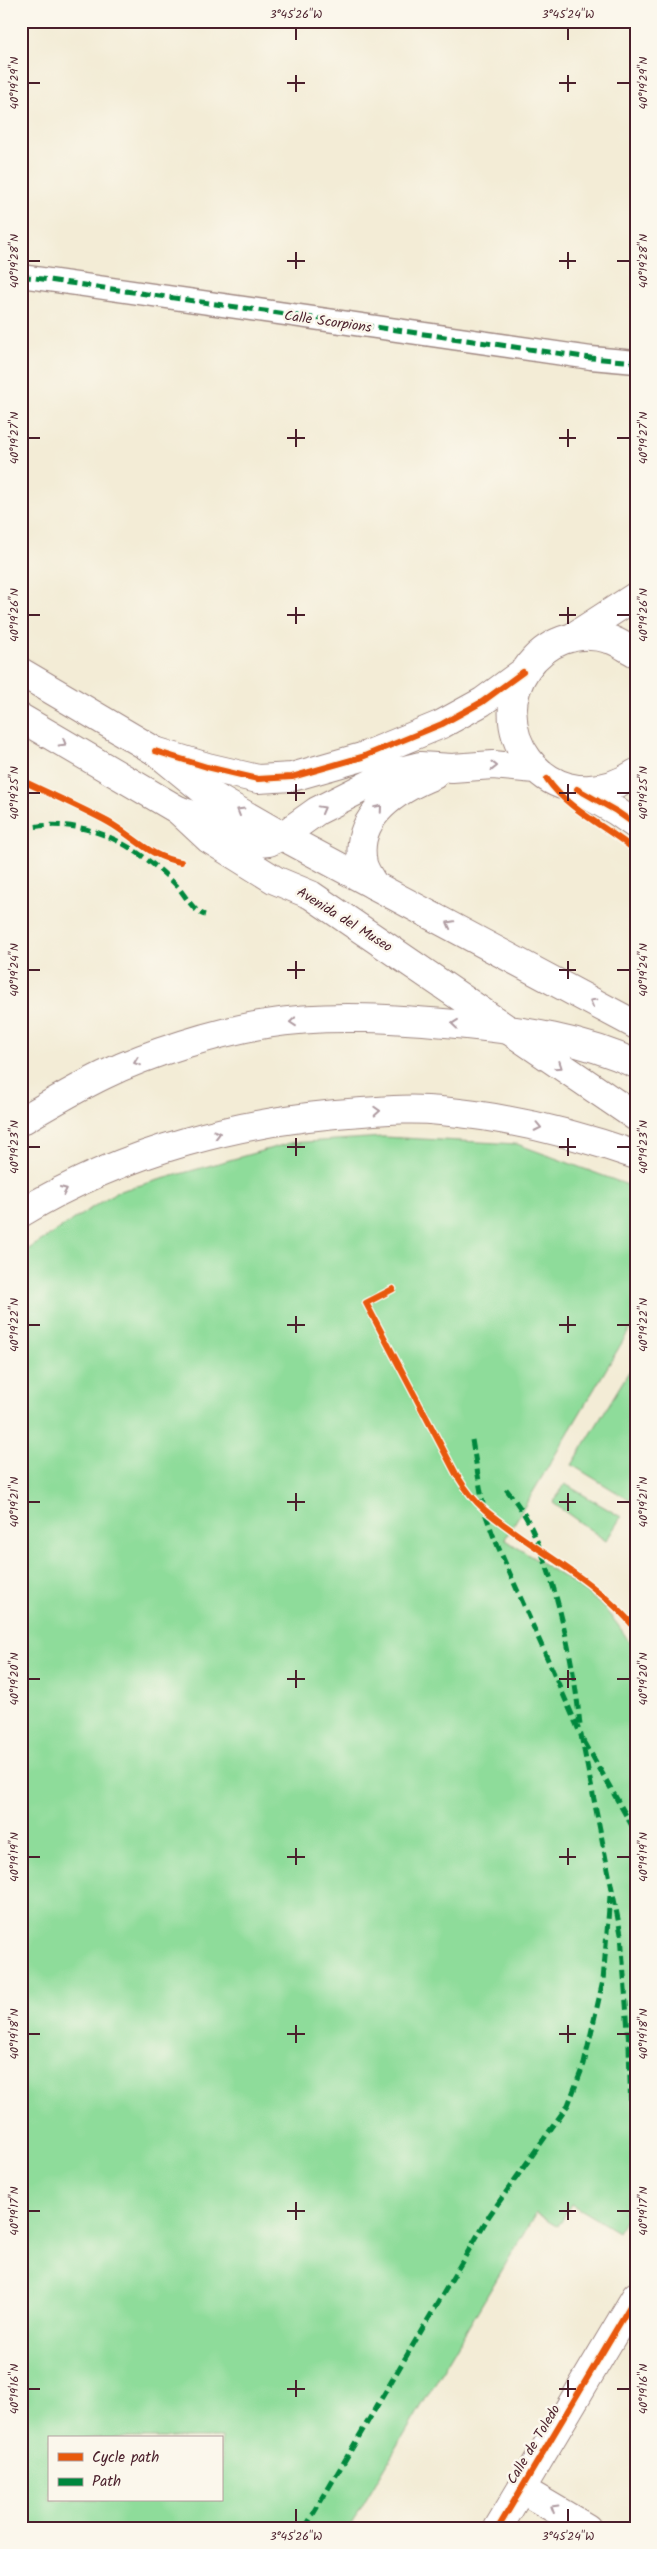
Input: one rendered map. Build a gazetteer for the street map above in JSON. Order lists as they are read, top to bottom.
{
  "streets": {
    "main road": ["Avenida del Museo", "Calle de Toledo"],
    "street": ["Calle Scorpions"]
  },
  "legend": ["Cycle path", "Path"],
  "coordinates": [
    "3°45'26\"W",
    "3°45'24\"W",
    "40°19'29\"N",
    "40°19'28\"N",
    "40°19'27\"N",
    "40°19'26\"N",
    "40°19'25\"N",
    "40°19'24\"N",
    "40°19'23\"N",
    "40°19'22\"N",
    "40°19'21\"N",
    "40°19'20\"N",
    "40°19'19\"N",
    "40°19'18\"N",
    "40°19'17\"N",
    "40°19'16\"N"
  ]
}
